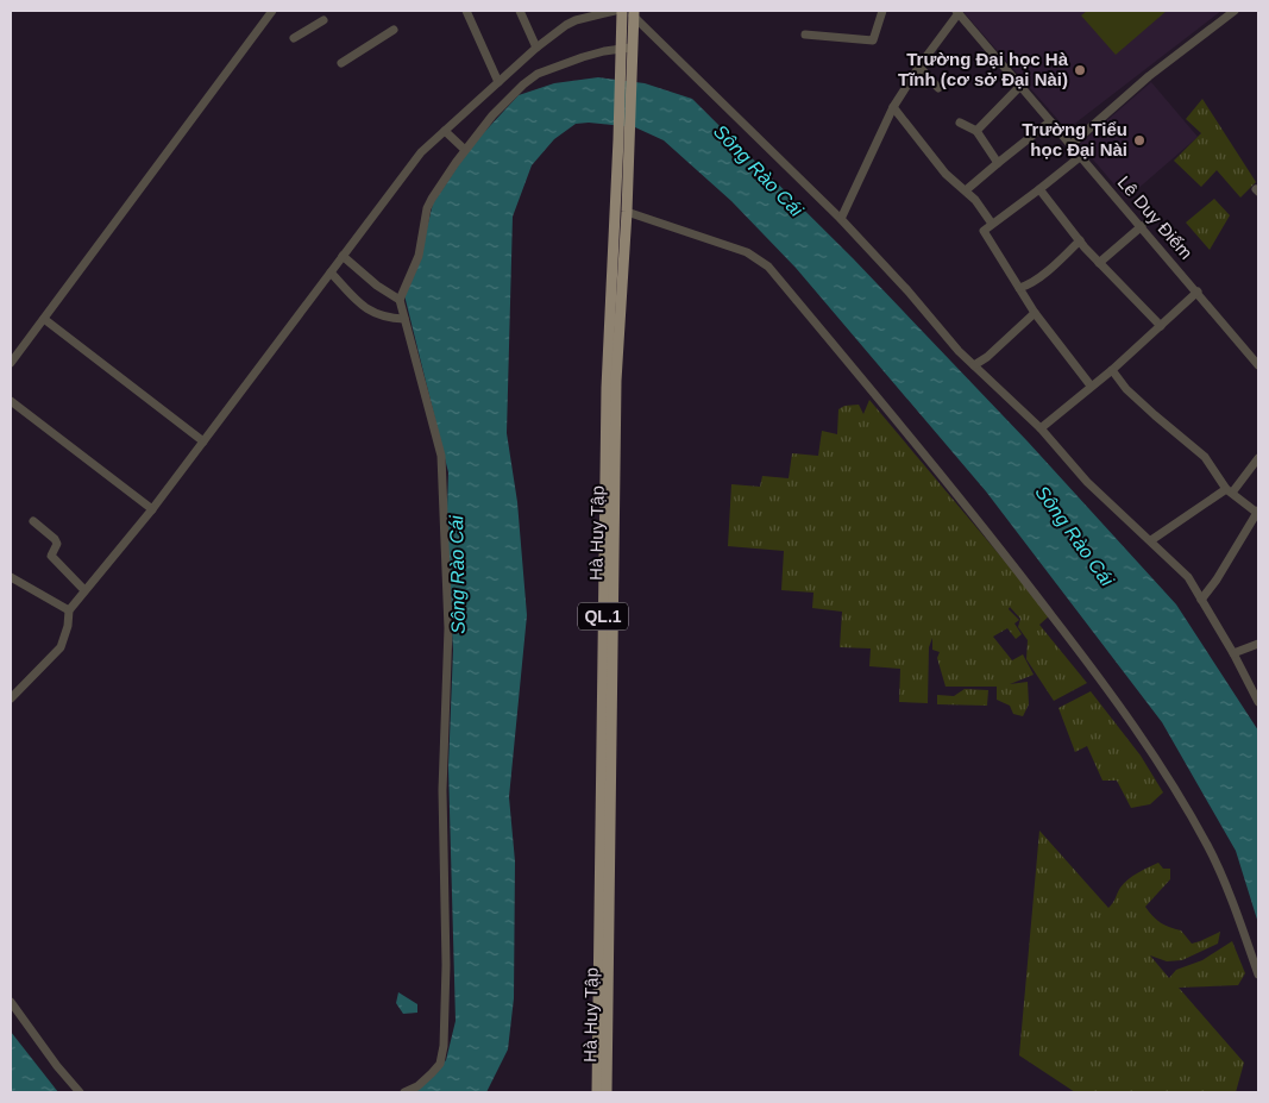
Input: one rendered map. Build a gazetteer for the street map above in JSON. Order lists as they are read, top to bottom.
{
  "streets": {
    "main road": ["Hà Huy Tập", "QL.1"],
    "street": ["Lê Duy Điếm"]
  },
  "water": ["Sông Rào Cái"],
  "places": ["Trường Đại học Hà Tĩnh (cơ sở Đại Nài)", "Trường Tiểu học Đại Nài"]
}
